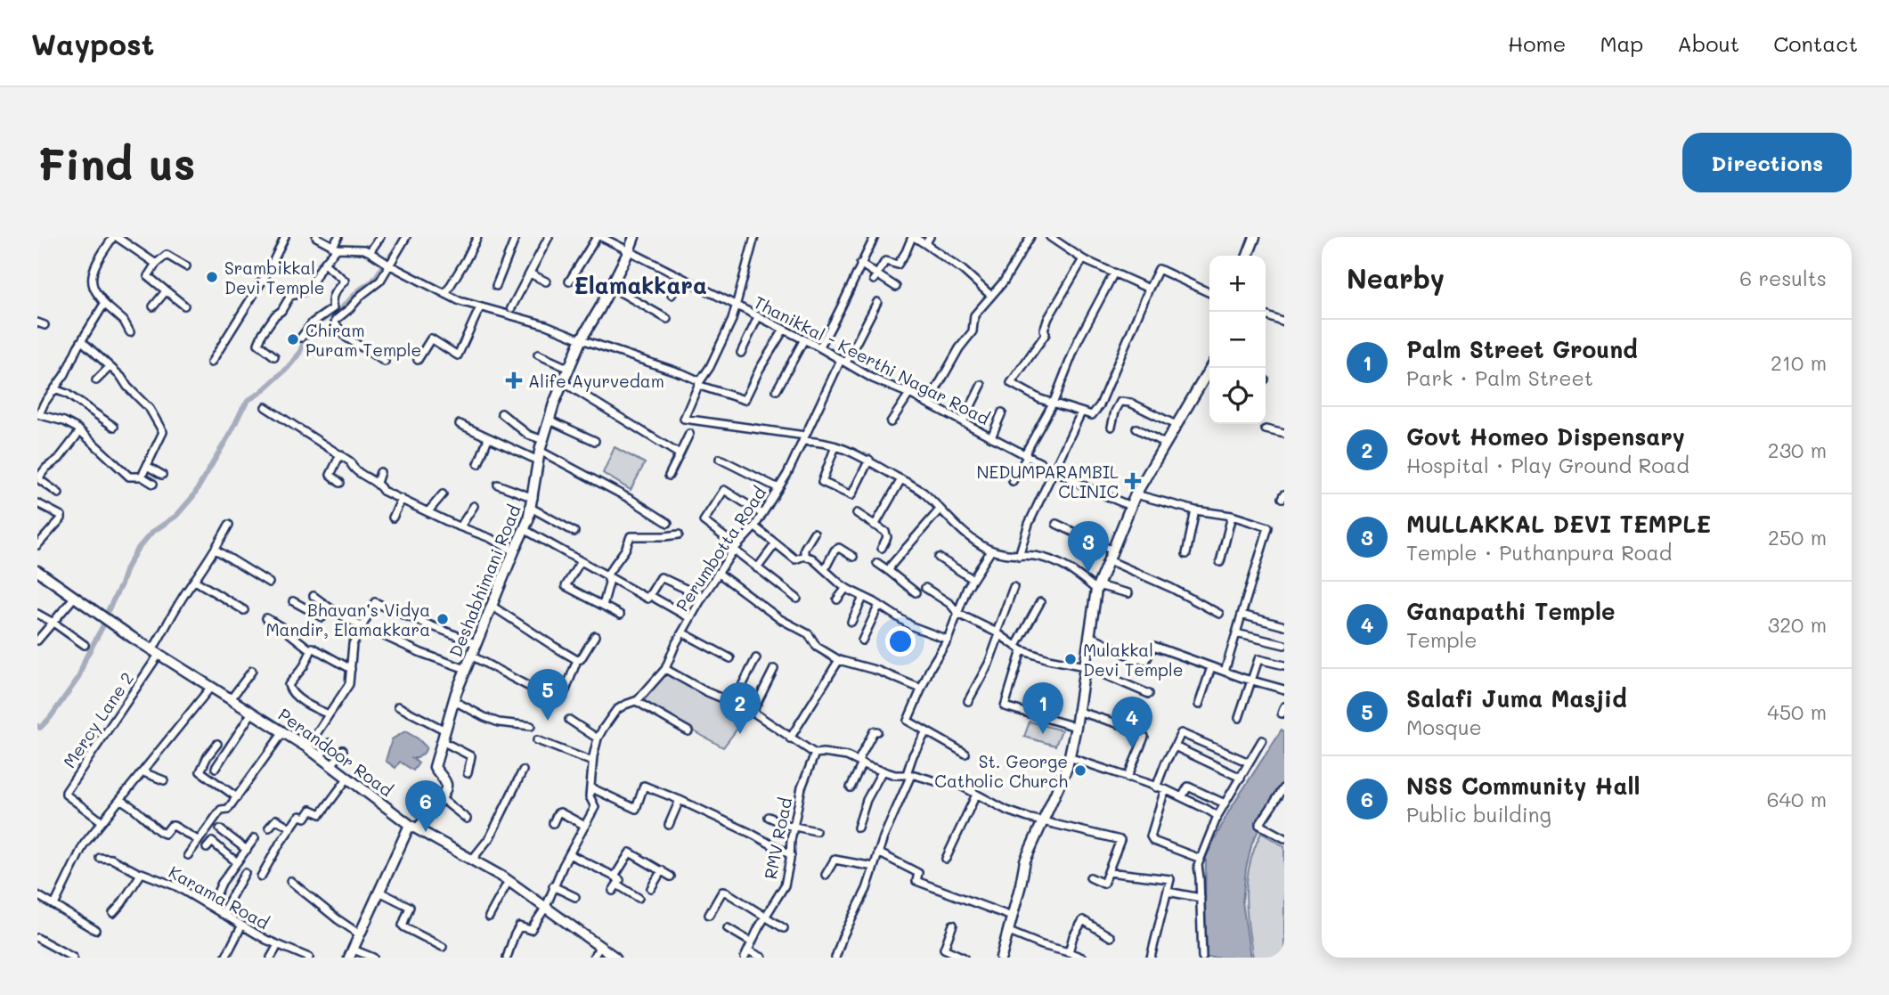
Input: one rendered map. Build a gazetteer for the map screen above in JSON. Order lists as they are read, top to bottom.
{
  "streets": {
    "main road": ["Deshabhimani Road", "Perandoor Road"],
    "street": [
      "Thanikkal - Keerthi Nagar Road",
      "Perumbotta Road",
      "Mercy Lane 2",
      "RMV Road",
      "Karama Road"
    ]
  },
  "crossings": [
    ["Thanikkal - Keerthi Nagar Road", "Perumbotta Road"],
    ["Thanikkal - Keerthi Nagar Road", "Deshabhimani Road"],
    ["Perumbotta Road", "Perandoor Road"],
    ["Mercy Lane 2", "Perandoor Road"]
  ],
  "districts": ["Elamakkara"],
  "places": {
    "other": [
      "Srambikkal Devi Temple",
      "Chiram Puram Temple",
      "Bhavan's Vidya Mandir, Elamakkara",
      "Mulakkal Devi Temple",
      "St. George Catholic Church"
    ],
    "health": ["Alife Ayurvedam", "NEDUMPARAMBIL CLINIC"]
  },
  "page": {
    "header": "Waypost",
    "nav": [
      "Home",
      "Map",
      "About",
      "Contact"
    ],
    "buttons": "Directions",
    "title": "Find us",
    "heading": ["Nearby", "6 results"],
    "map_buttons": ["+", "−"],
    "list": [
      {
        "mark": "1",
        "name": "Palm Street Ground",
        "note": "Park · Palm Street",
        "value": "210 m"
      },
      {
        "mark": "2",
        "name": "Govt Homeo Dispensary",
        "note": "Hospital · Play Ground Road",
        "value": "230 m"
      },
      {
        "mark": "3",
        "name": "MULLAKKAL DEVI TEMPLE",
        "note": "Temple · Puthanpura Road",
        "value": "250 m"
      },
      {
        "mark": "4",
        "name": "Ganapathi Temple",
        "note": "Temple",
        "value": "320 m"
      },
      {
        "mark": "5",
        "name": "Salafi Juma Masjid",
        "note": "Mosque",
        "value": "450 m"
      },
      {
        "mark": "6",
        "name": "NSS Community Hall",
        "note": "Public building",
        "value": "640 m"
      }
    ],
    "pins": [
      "3",
      "5",
      "1",
      "2",
      "4",
      "6"
    ]
  }
}
